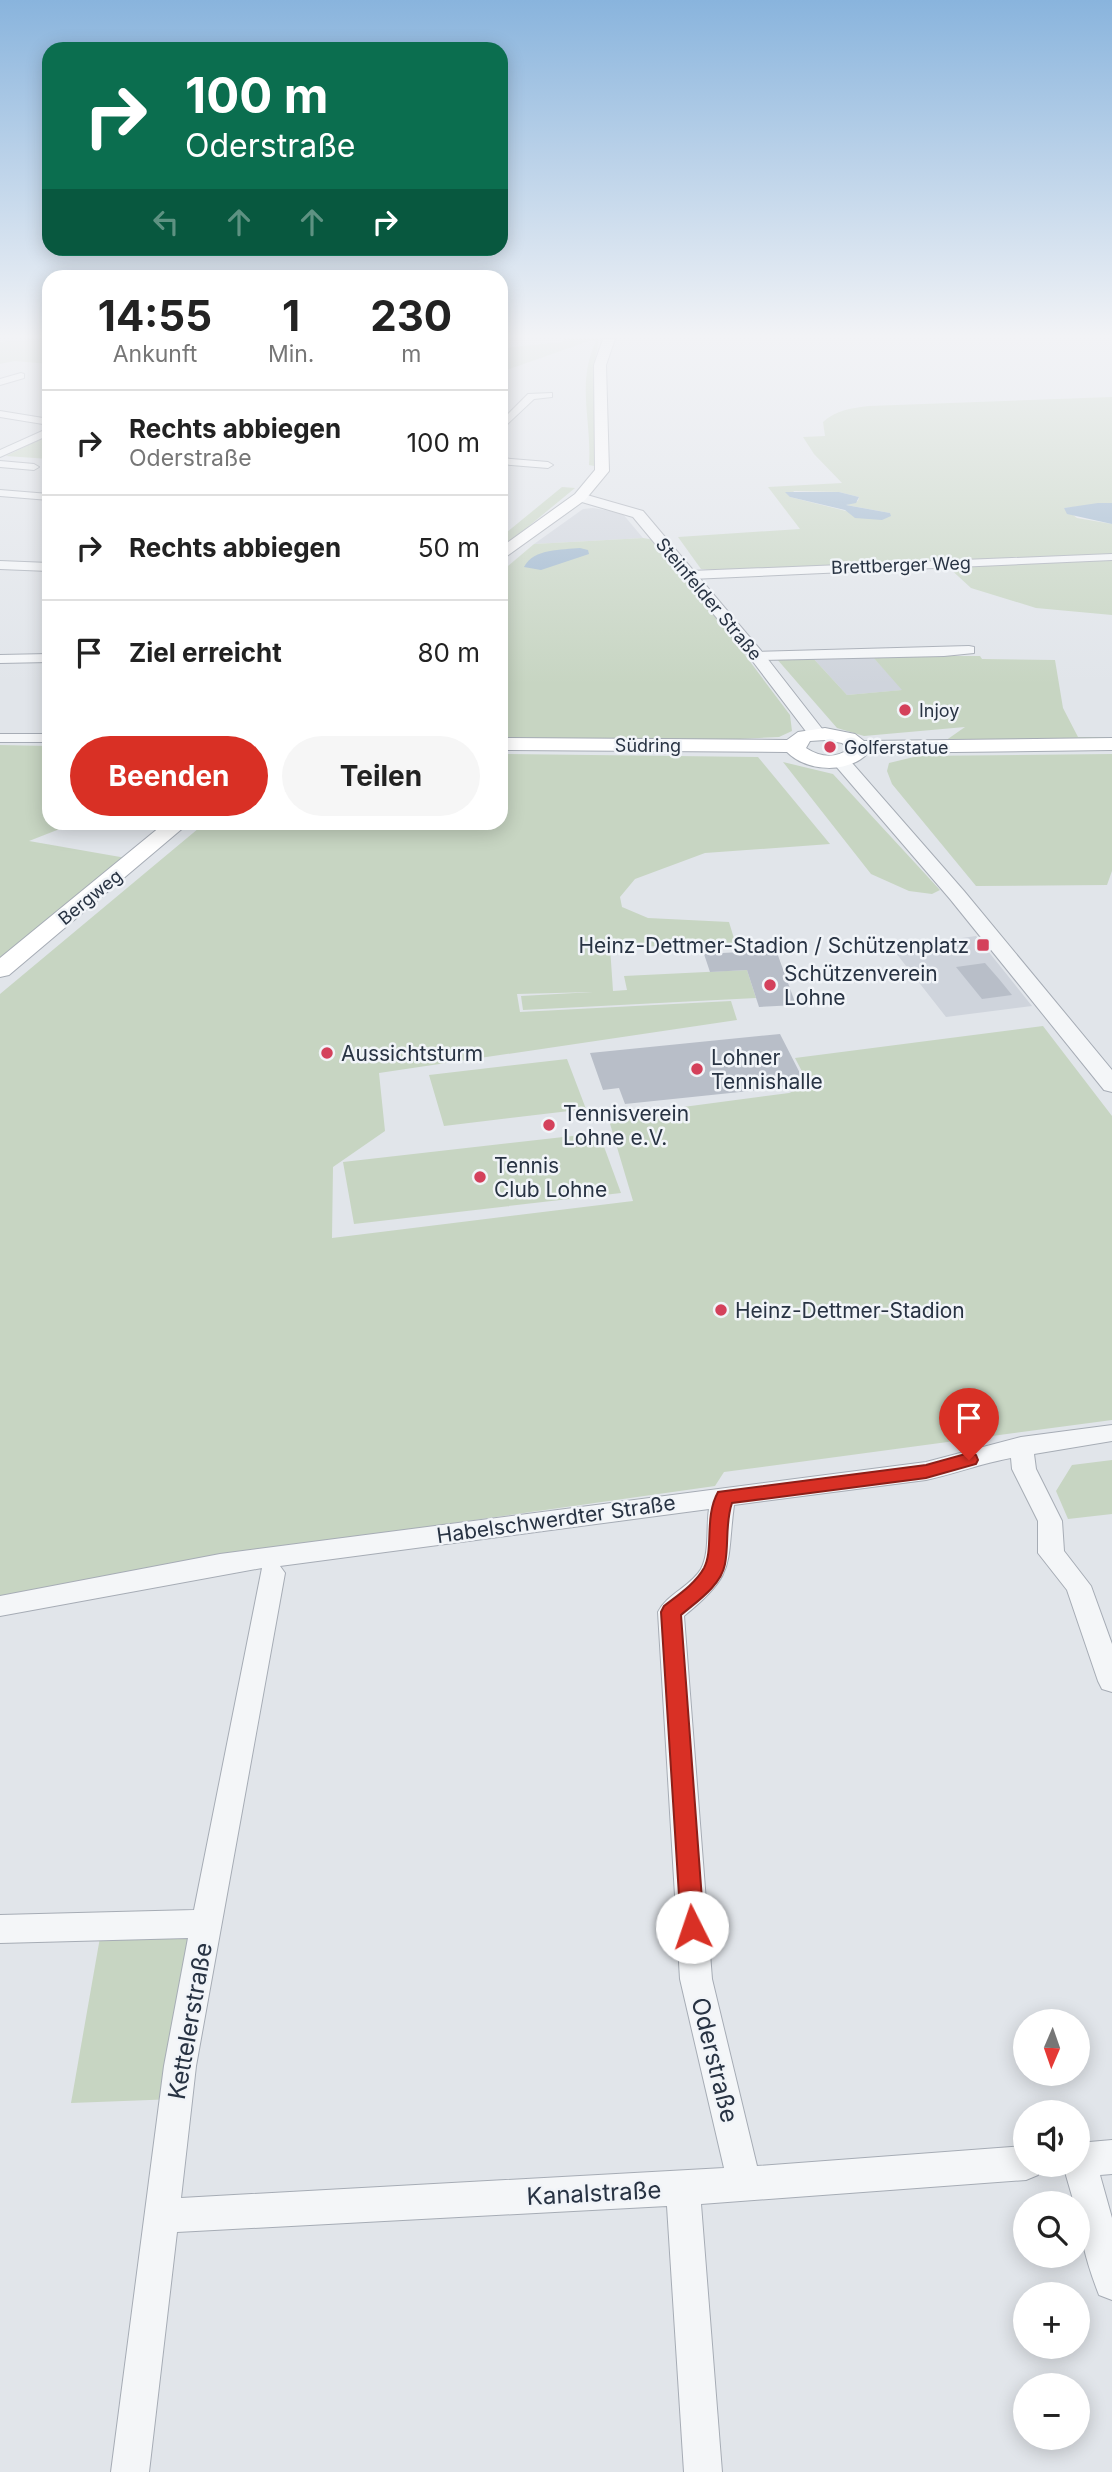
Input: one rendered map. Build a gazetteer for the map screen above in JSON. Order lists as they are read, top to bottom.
{
  "streets": {
    "main road": ["Südring", "Bergweg"],
    "street": [
      "Brettberger Weg",
      "Steinfelder Straße",
      "Habelschwerdter Straße",
      "Kettelerstraße",
      "Oderstraße",
      "Kanalstraße"
    ]
  },
  "crossings": [
    ["Brettberger Weg", "Steinfelder Straße"],
    ["Habelschwerdter Straße", "Oderstraße"],
    ["Kettelerstraße", "Kanalstraße"],
    ["Oderstraße", "Kanalstraße"]
  ],
  "places": {
    "other": [
      "Injoy",
      "Golferstatue",
      "Schützenverein Lohne",
      "Aussichtsturm",
      "Lohner Tennishalle",
      "Tennisverein Lohne e.V.",
      "Tennis Club Lohne",
      "Heinz-Dettmer-Stadion"
    ],
    "transit": ["Heinz-Dettmer-Stadion / Schützenplatz"]
  },
  "north": "bottom",
  "page": {
    "turn": ["100 m", "Oderstraße"],
    "eta": [
      "14:55",
      "Ankunft",
      "1",
      "Min.",
      "230",
      "m"
    ],
    "list": [
      {
        "name": "Rechts abbiegen",
        "note": "Oderstraße",
        "value": "100 m"
      },
      {
        "name": "Rechts abbiegen",
        "value": "50 m"
      },
      {
        "name": "Ziel erreicht",
        "value": "80 m"
      }
    ],
    "buttons": ["Beenden", "Teilen"],
    "map_buttons": ["+", "−"]
  }
}
